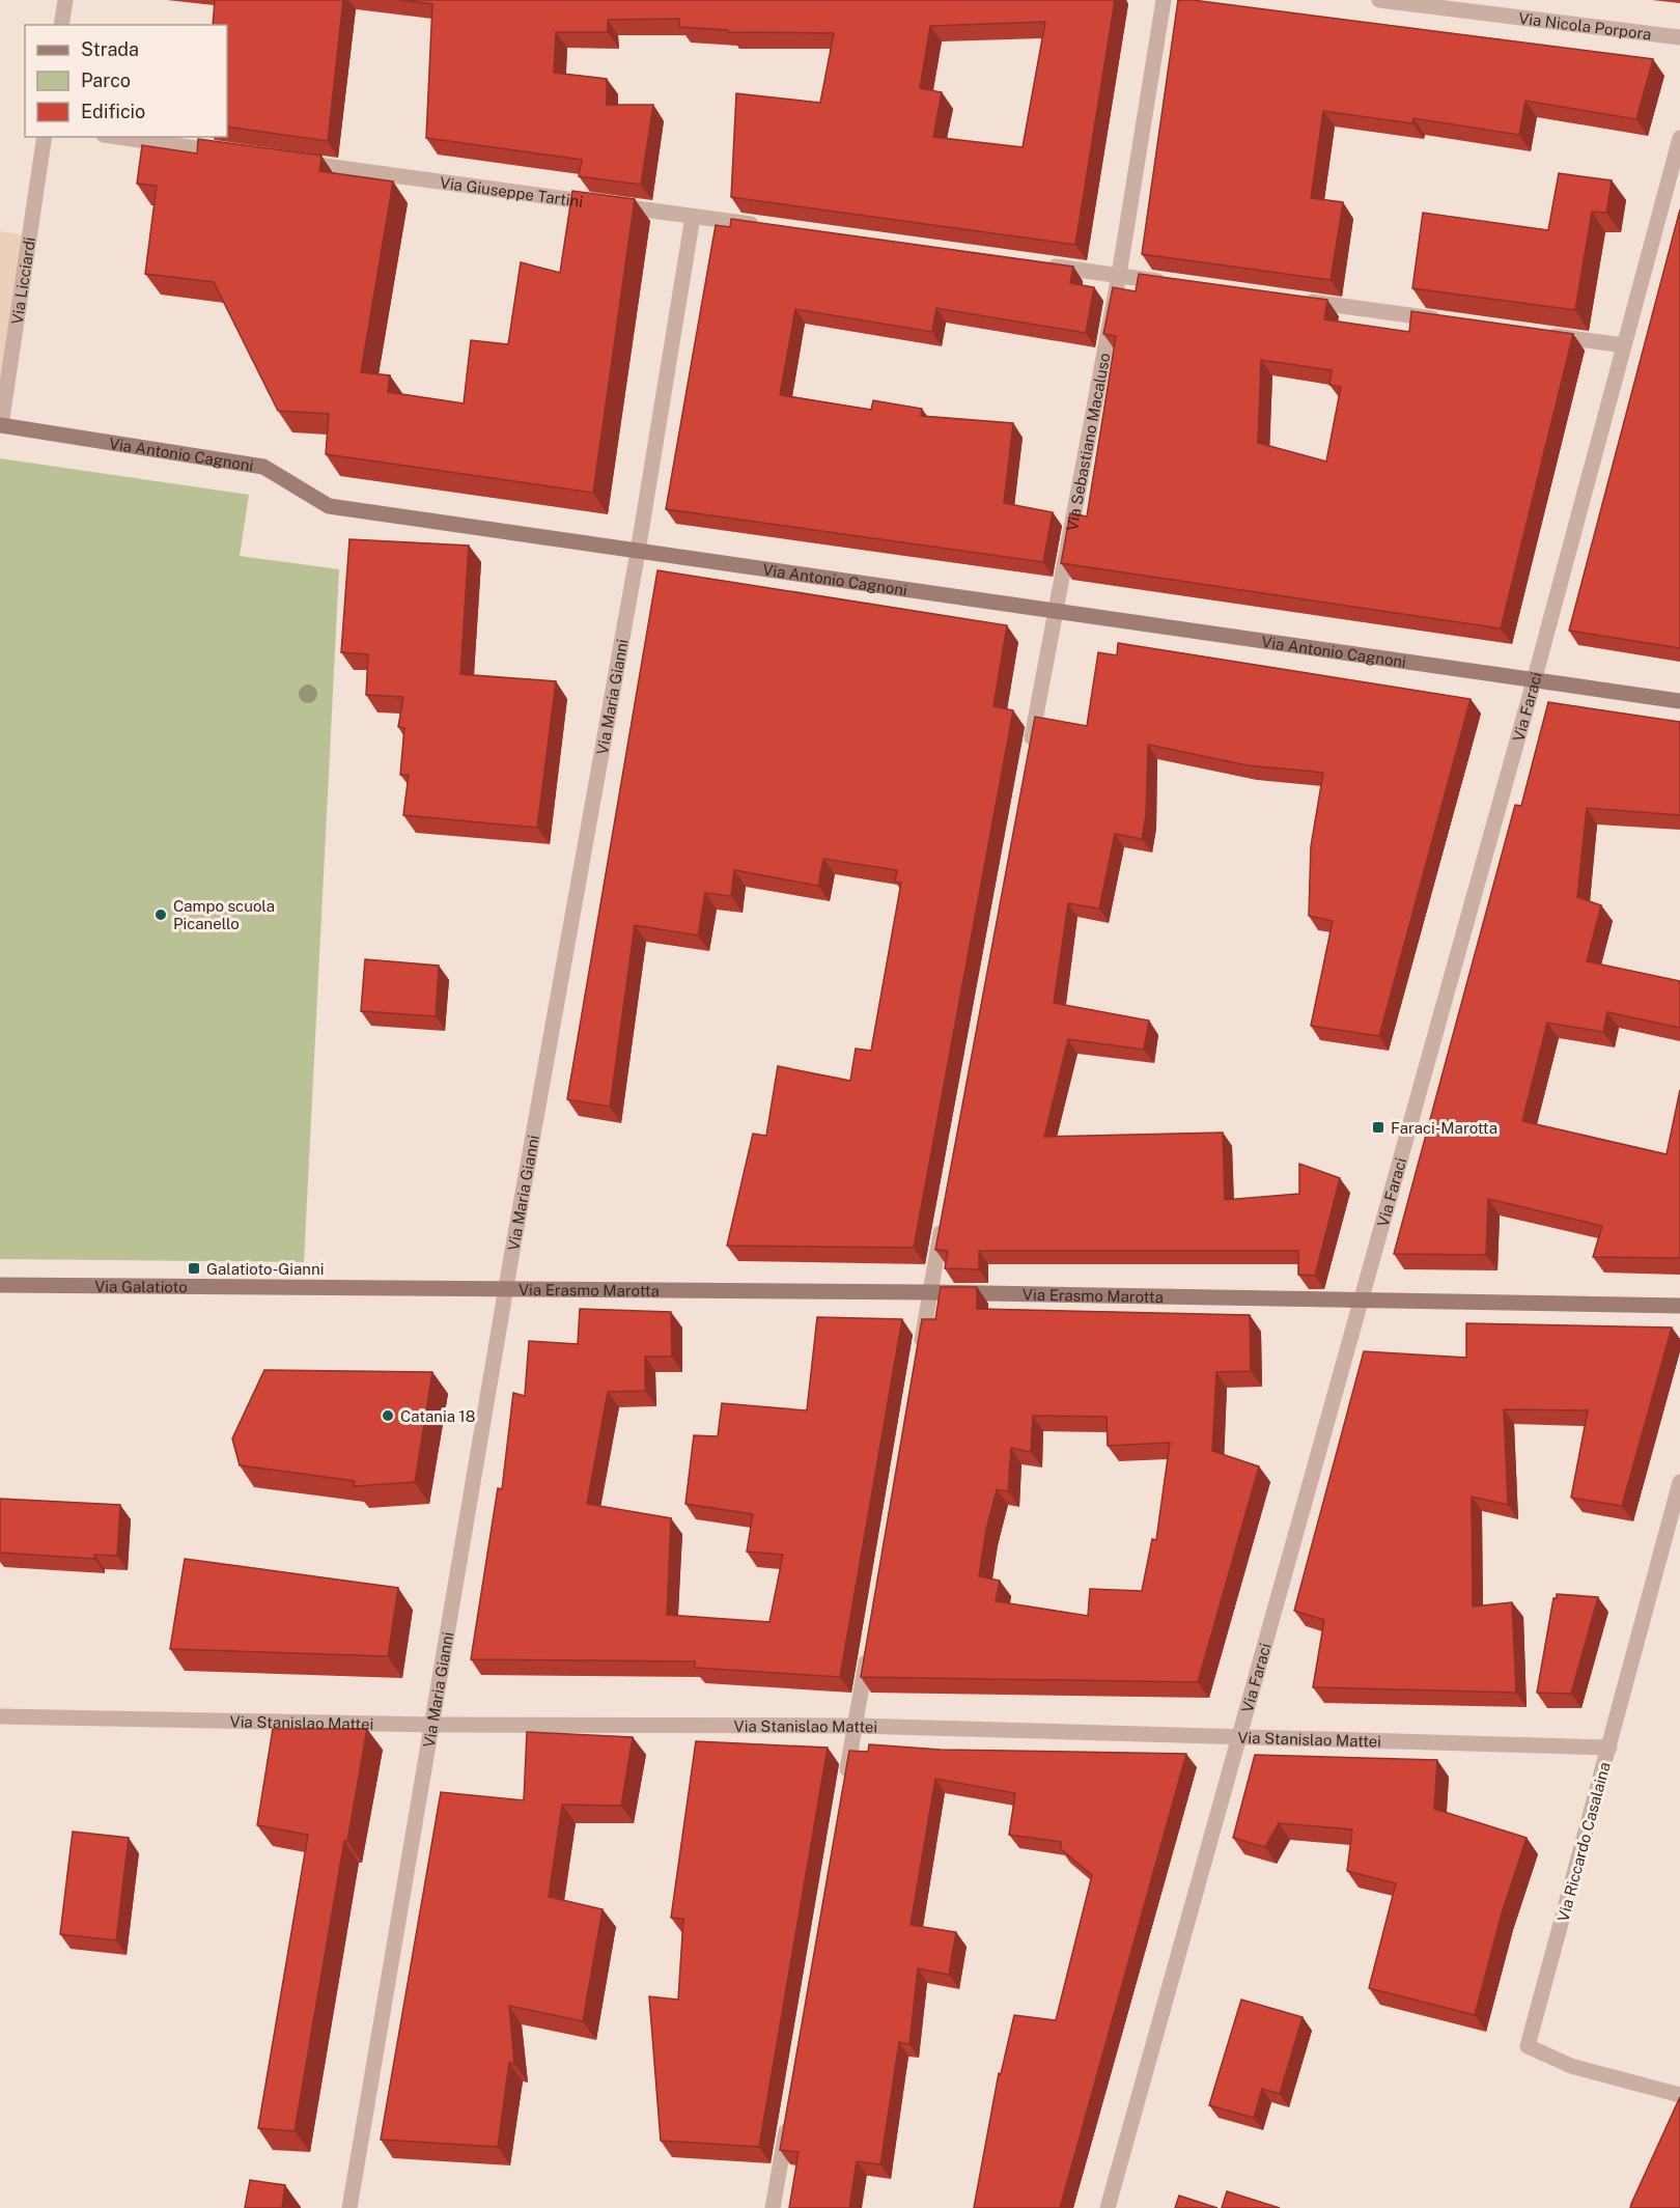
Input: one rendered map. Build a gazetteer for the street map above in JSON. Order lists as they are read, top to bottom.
{
  "streets": {
    "main road": ["Via Antonio Cagnoni", "Via Galatioto", "Via Erasmo Marotta"],
    "street": [
      "Via Nicola Porpora",
      "Via Giuseppe Tartini",
      "Via Licciardi",
      "Via Sebastiano Macaluso",
      "Via Maria Gianni",
      "Via Faraci",
      "Via Stanislao Mattei",
      "Via Riccardo Casalaina"
    ]
  },
  "crossings": [
    ["Via Giuseppe Tartini", "Via Maria Gianni"],
    ["Via Licciardi", "Via Antonio Cagnoni"],
    ["Via Sebastiano Macaluso", "Via Antonio Cagnoni"],
    ["Via Antonio Cagnoni", "Via Maria Gianni"],
    ["Via Antonio Cagnoni", "Via Faraci"],
    ["Via Maria Gianni", "Via Galatioto"],
    ["Via Maria Gianni", "Via Erasmo Marotta"],
    ["Via Maria Gianni", "Via Stanislao Mattei"],
    ["Via Faraci", "Via Erasmo Marotta"],
    ["Via Faraci", "Via Stanislao Mattei"],
    ["Via Galatioto", "Via Erasmo Marotta"],
    ["Via Stanislao Mattei", "Via Riccardo Casalaina"]
  ],
  "places": {
    "other": ["Campo scuola Picanello", "Catania 18"],
    "transit": ["Faraci-Marotta", "Galatioto-Gianni"]
  },
  "legend": ["Strada", "Parco", "Edificio"]
}
